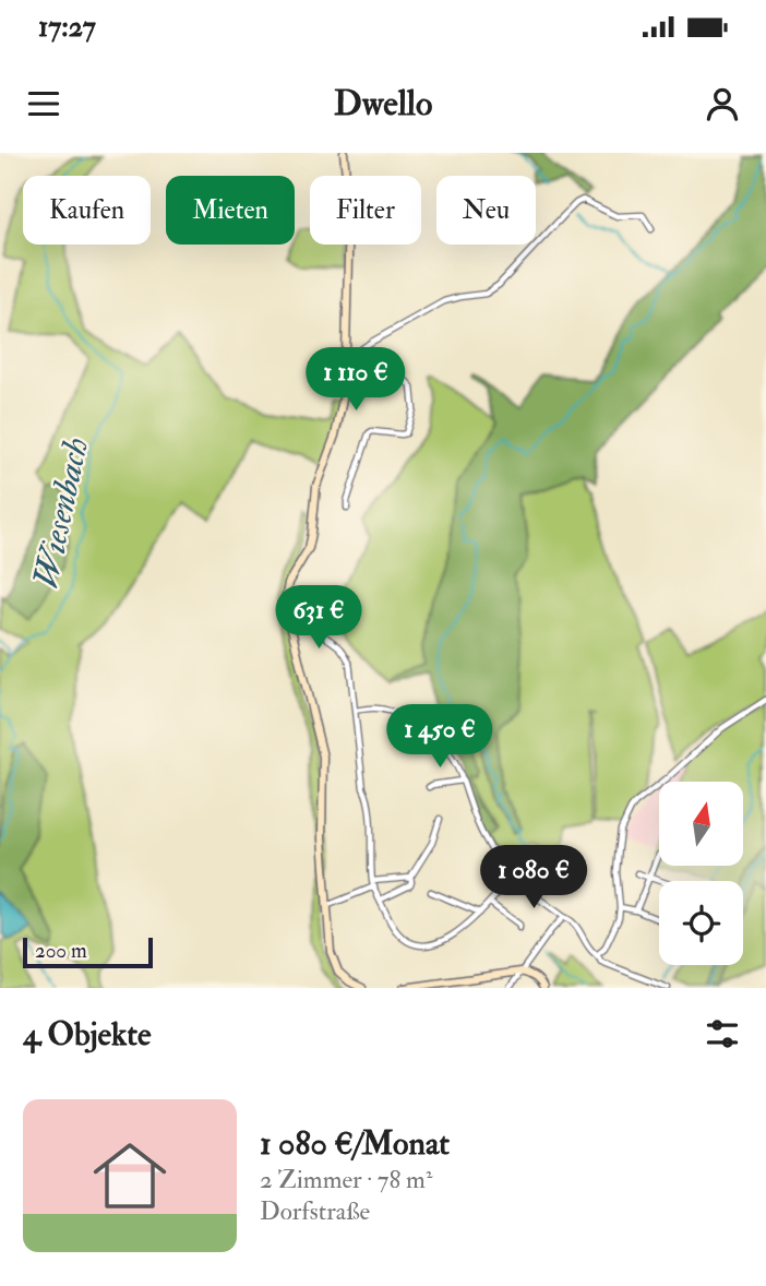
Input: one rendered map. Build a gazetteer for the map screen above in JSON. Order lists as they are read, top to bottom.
{
  "water": ["Wiesenbach"],
  "scale_bar": "200 m",
  "north": "top",
  "page": {
    "status": "17:27",
    "header": "Dwello",
    "chip": [
      "Kaufen",
      "Mieten",
      "Filter",
      "Neu"
    ],
    "price": [
      "1 110 €",
      "631 €",
      "1 450 €",
      "1 080 €"
    ],
    "scale": "200 m",
    "heading": "4 Objekte",
    "list": [
      {
        "name": "1 080 €/Monat",
        "note": "2 Zimmer · 78 m² · Dorfstraße"
      }
    ]
  }
}
